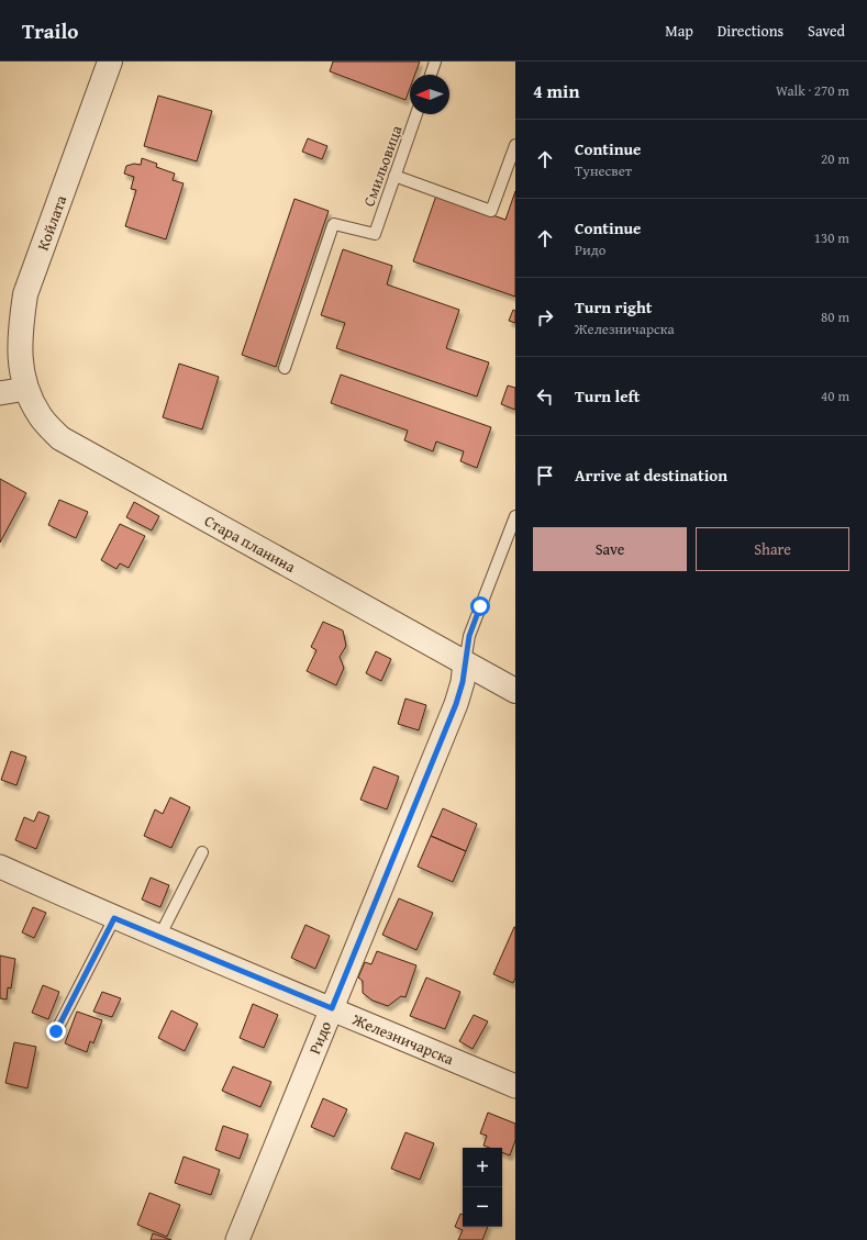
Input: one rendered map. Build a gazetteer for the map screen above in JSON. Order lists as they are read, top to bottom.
{
  "streets": {
    "street": [
      "Койлата",
      "Стара планина",
      "Ридо",
      "Железничарска"
    ],
    "lane": ["Смильовица"]
  },
  "crossings": [
    ["Койлата", "Стара планина"],
    ["Стара планина", "Ридо"],
    ["Ридо", "Железничарска"]
  ],
  "north": "left",
  "page": {
    "header": "Trailo",
    "nav": ["Map", "Directions", "Saved"],
    "heading": ["4 min", "Walk · 270 m"],
    "list": [
      ["Continue", "Тунесвет", "20 m"],
      ["Continue", "Ридо", "130 m"],
      ["Turn right", "Железничарска", "80 m"],
      ["Turn left", "40 m"],
      "Arrive at destination"
    ],
    "buttons": ["Save", "Share"],
    "map_buttons": ["+", "−"]
  }
}
